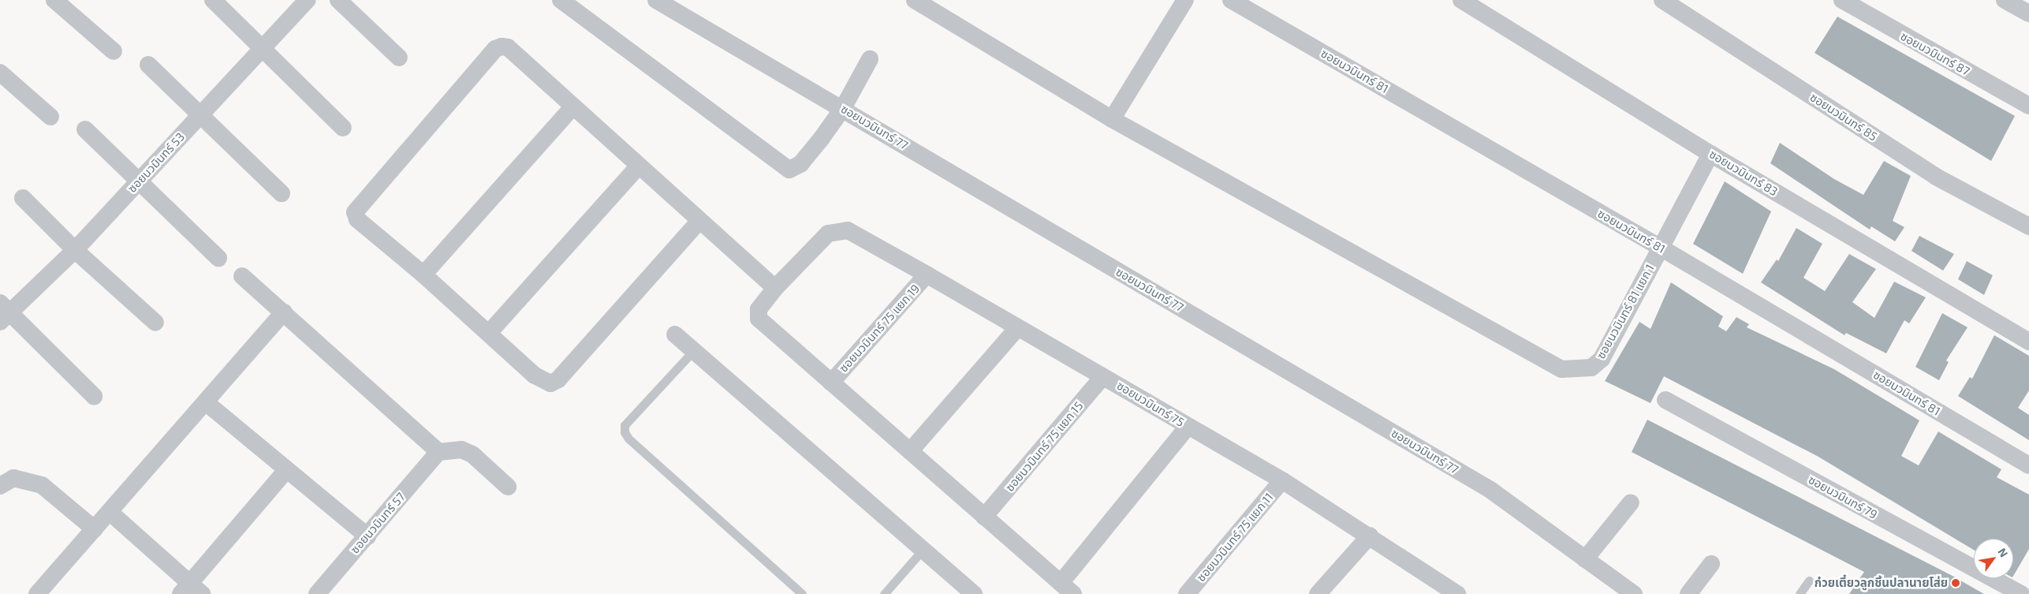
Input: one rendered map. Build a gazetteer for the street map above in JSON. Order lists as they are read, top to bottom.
{
  "streets": {
    "street": [
      "ซอยนวมินทร์ 87",
      "ซอยนวมินทร์ 81",
      "ซอยนวมินทร์ 85",
      "ซอยนวมินทร์ 77",
      "ซอยนวมินทร์ 53",
      "ซอยนวมินทร์ 83",
      "ซอยนวมินทร์ 81 แยก 1",
      "ซอยนวมินทร์ 75 แยก 19",
      "ซอยนวมินทร์ 75",
      "ซอยนวมินทร์ 75 แยก 15",
      "ซอยนวมินทร์ 79",
      "ซอยนวมินทร์ 57",
      "ซอยนวมินทร์ 75 แยก 11"
    ]
  },
  "crossings": [
    ["ซอยนวมินทร์ 81", "ซอยนวมินทร์ 81 แยก 1"],
    ["ซอยนวมินทร์ 83", "ซอยนวมินทร์ 81 แยก 1"],
    ["ซอยนวมินทร์ 75 แยก 19", "ซอยนวมินทร์ 75"],
    ["ซอยนวมินทร์ 75", "ซอยนวมินทร์ 75 แยก 15"],
    ["ซอยนวมินทร์ 75", "ซอยนวมินทร์ 75 แยก 11"]
  ],
  "places": ["ก๋วยเตี๋ยวลูกชิ้นปลานายโส่ย"],
  "north": "top right"
}
